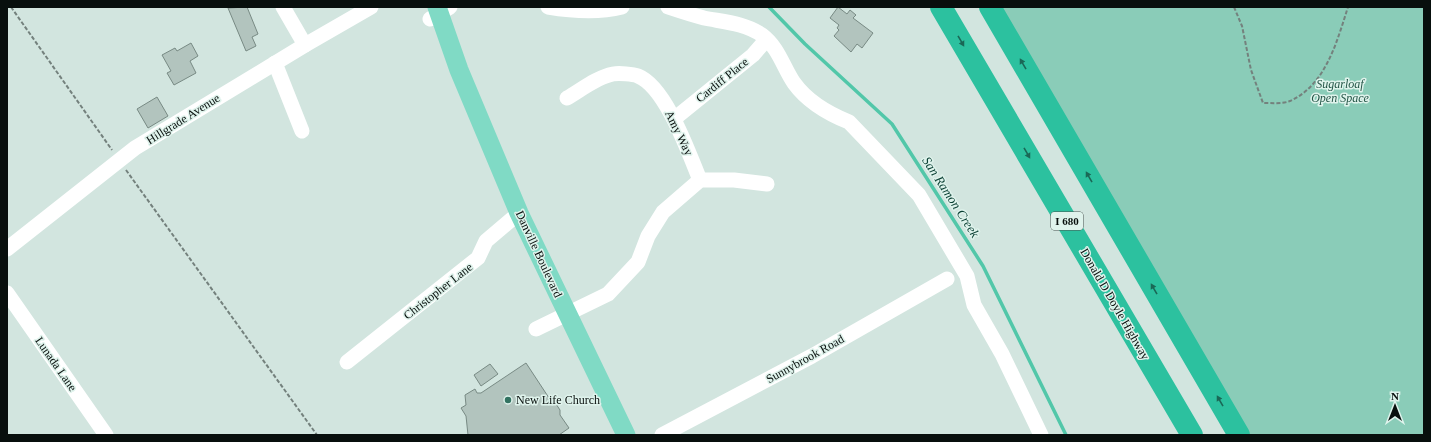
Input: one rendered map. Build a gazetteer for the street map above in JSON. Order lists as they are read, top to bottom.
{
  "streets": {
    "highway": ["I 680", "Donald D Doyle Highway"],
    "main road": ["Danville Boulevard"],
    "street": [
      "Cardiff Place",
      "Hillgrade Avenue",
      "Amy Way",
      "Christopher Lane",
      "Sunnybrook Road",
      "Lunada Lane"
    ]
  },
  "crossings": [
    ["Cardiff Place", "Amy Way"],
    ["Danville Boulevard", "Christopher Lane"]
  ],
  "water": ["San Ramon Creek"],
  "parks": ["Sugarloaf Open Space"],
  "places": ["New Life Church"],
  "north": "top"
}
